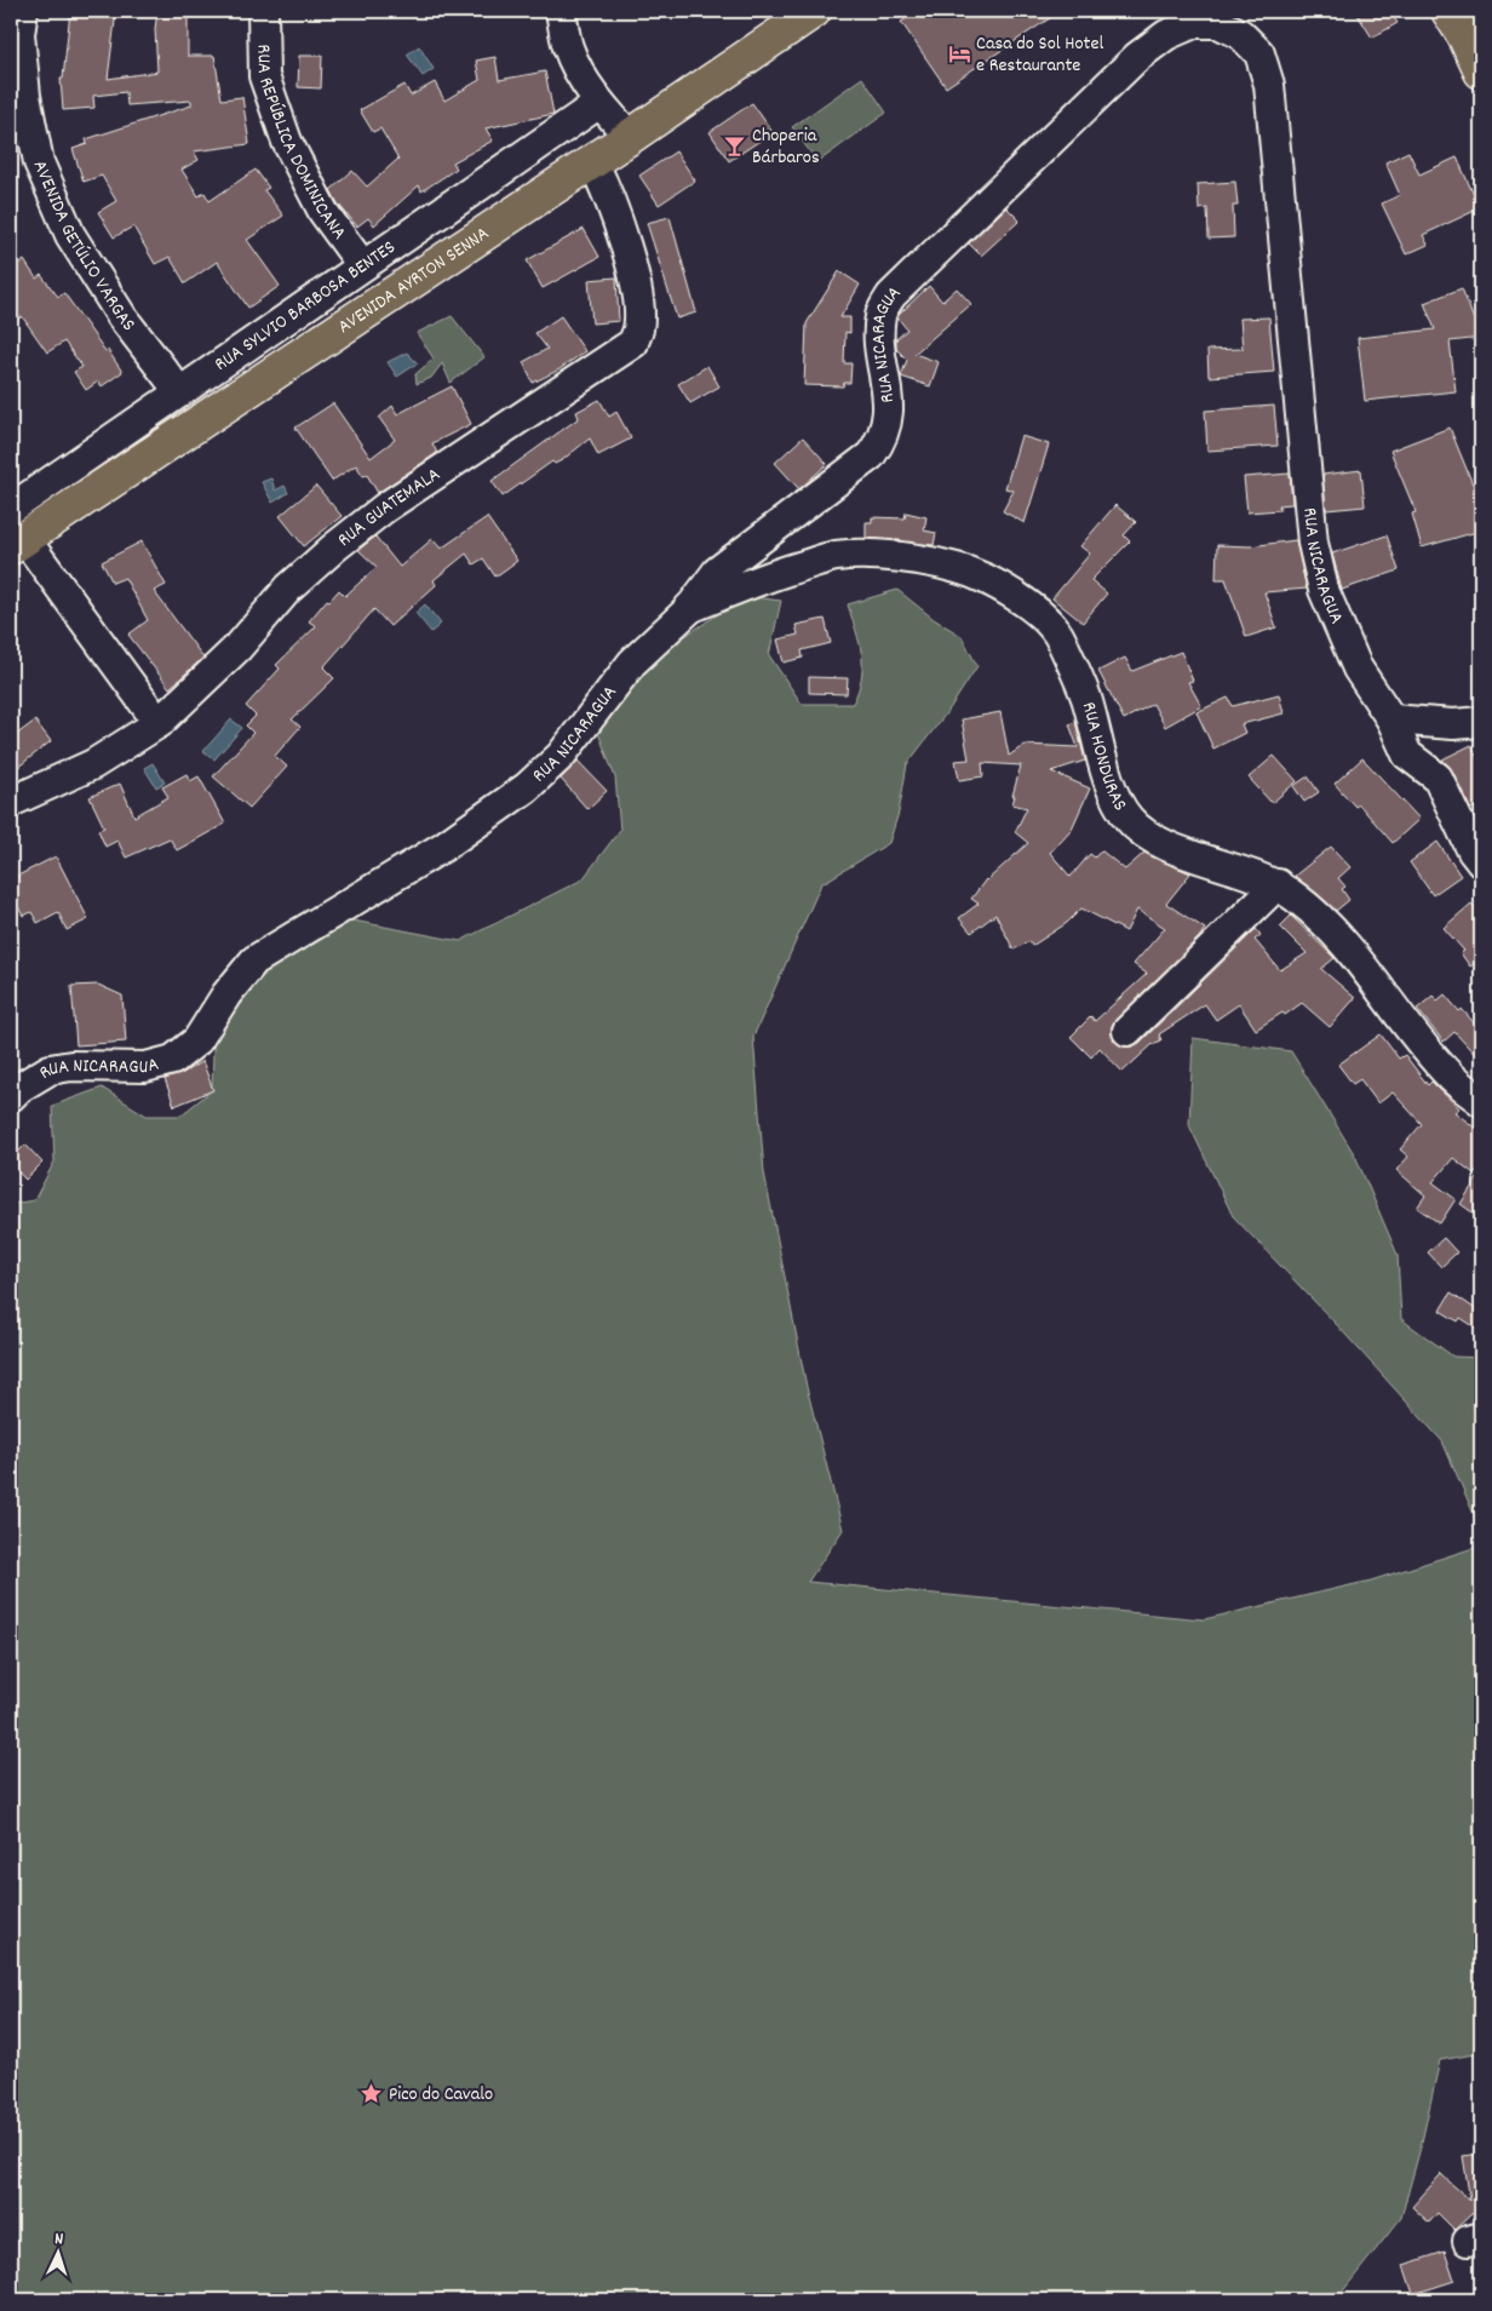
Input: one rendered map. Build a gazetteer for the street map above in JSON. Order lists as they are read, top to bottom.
{
  "streets": {
    "main road": ["AVENIDA AYRTON SENNA"],
    "street": [
      "RUA REPÚBLICA DOMINICANA",
      "AVENIDA GETÚLIO VARGAS",
      "RUA SYLVIO BARBOSA BENTES",
      "RUA NICARAGUA",
      "RUA GUATEMALA",
      "RUA HONDURAS"
    ]
  },
  "crossings": [
    ["RUA REPÚBLICA DOMINICANA", "RUA SYLVIO BARBOSA BENTES"],
    ["AVENIDA GETÚLIO VARGAS", "RUA SYLVIO BARBOSA BENTES"],
    ["AVENIDA AYRTON SENNA", "RUA GUATEMALA"],
    ["RUA NICARAGUA", "RUA HONDURAS"]
  ],
  "places": {
    "hotel": ["Casa do Sol Hotel e Restaurante"],
    "bar": ["Choperia Bárbaros"],
    "place": ["Pico do Cavalo"]
  },
  "north": "top"
}
